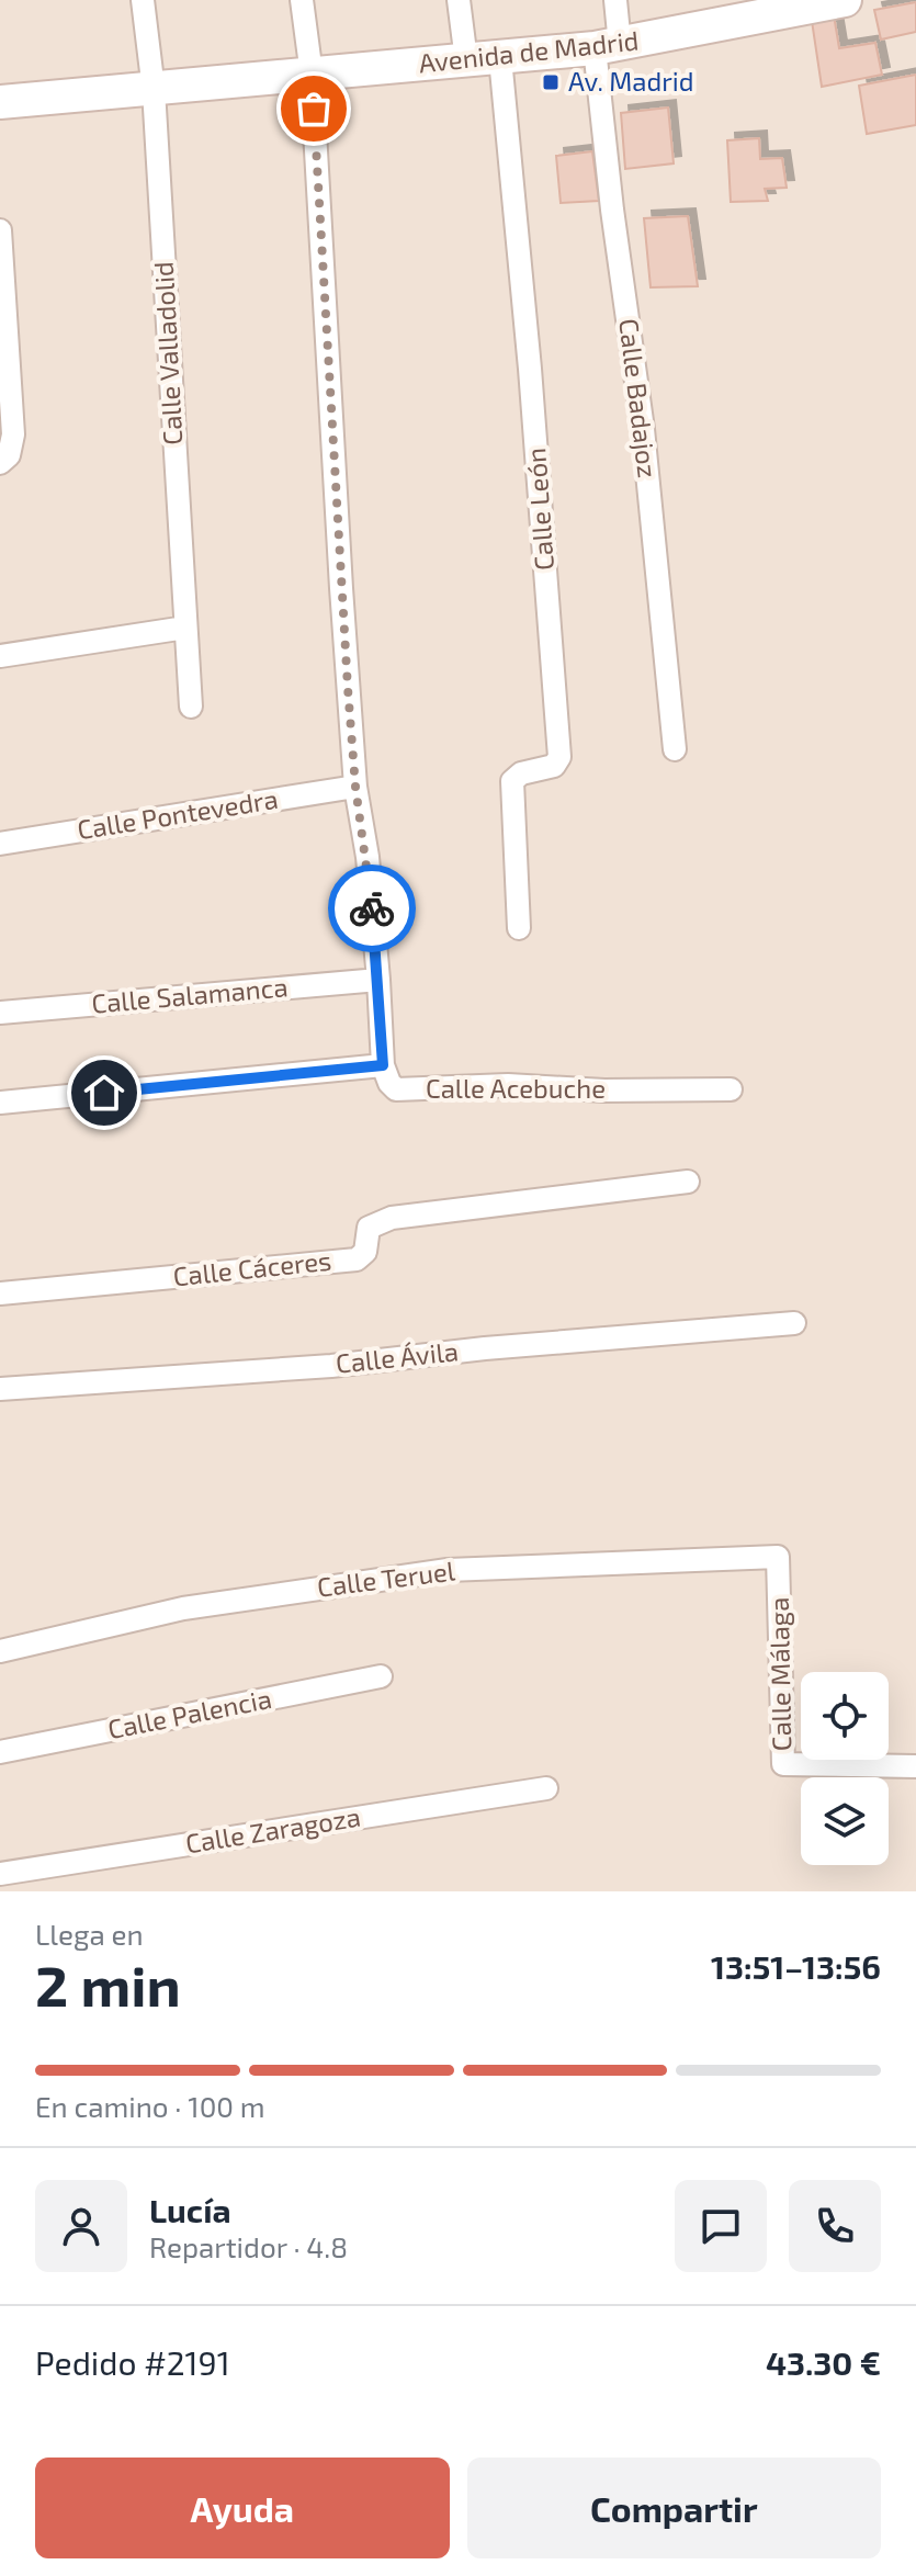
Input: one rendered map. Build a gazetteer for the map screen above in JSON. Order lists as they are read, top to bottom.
{
  "streets": {
    "street": [
      "Avenida de Madrid",
      "Calle Valladolid",
      "Calle Badajoz",
      "Calle León",
      "Calle Pontevedra",
      "Calle Salamanca",
      "Calle Acebuche",
      "Calle Cáceres",
      "Calle Ávila",
      "Calle Teruel",
      "Calle Málaga",
      "Calle Palencia",
      "Calle Zaragoza"
    ]
  },
  "crossings": [
    ["Avenida de Madrid", "Calle Valladolid"],
    ["Avenida de Madrid", "Calle Badajoz"],
    ["Avenida de Madrid", "Calle León"],
    ["Calle Teruel", "Calle Málaga"]
  ],
  "places": {
    "transit": ["Av. Madrid"]
  },
  "page": {
    "heading": ["2 min", "Llega en", "13:51–13:56"],
    "panel": [
      "Lucía",
      "Repartidor · 4.8",
      "Pedido #2191",
      "43.30 €"
    ],
    "bar": "En camino · 100 m",
    "buttons": ["Ayuda", "Compartir"]
  }
}
